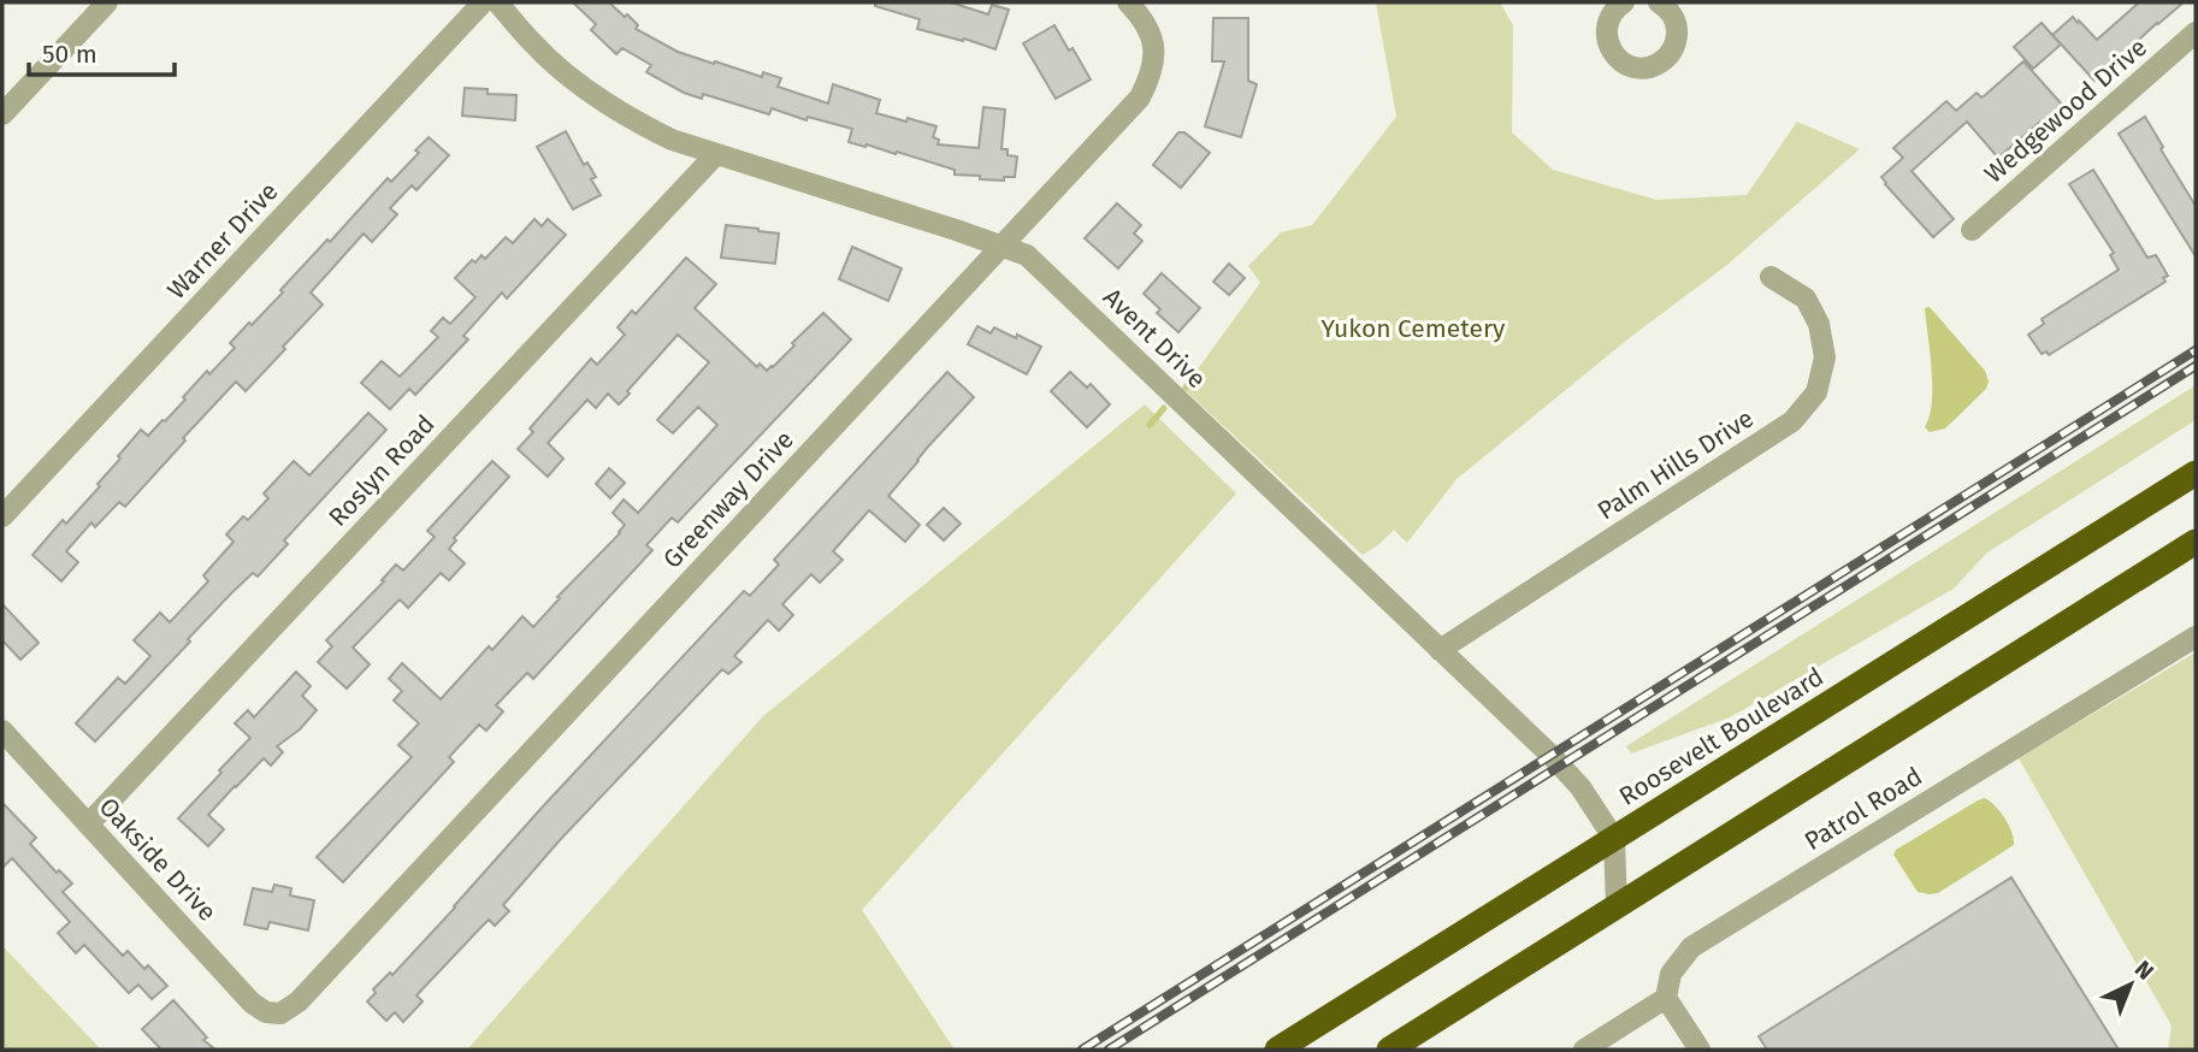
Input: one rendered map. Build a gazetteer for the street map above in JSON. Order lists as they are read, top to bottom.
{
  "streets": {
    "highway": ["Roosevelt Boulevard"],
    "street": [
      "Wedgewood Drive",
      "Warner Drive",
      "Avent Drive",
      "Palm Hills Drive",
      "Roslyn Road",
      "Greenway Drive",
      "Patrol Road",
      "Oakside Drive"
    ]
  },
  "crossings": [
    ["Avent Drive", "Palm Hills Drive"],
    ["Avent Drive", "Roslyn Road"],
    ["Avent Drive", "Greenway Drive"],
    ["Avent Drive", "Roosevelt Boulevard"],
    ["Roslyn Road", "Oakside Drive"],
    ["Greenway Drive", "Oakside Drive"]
  ],
  "parks": ["Yukon Cemetery"],
  "scale_bar": "50 m",
  "north": "top right"
}
